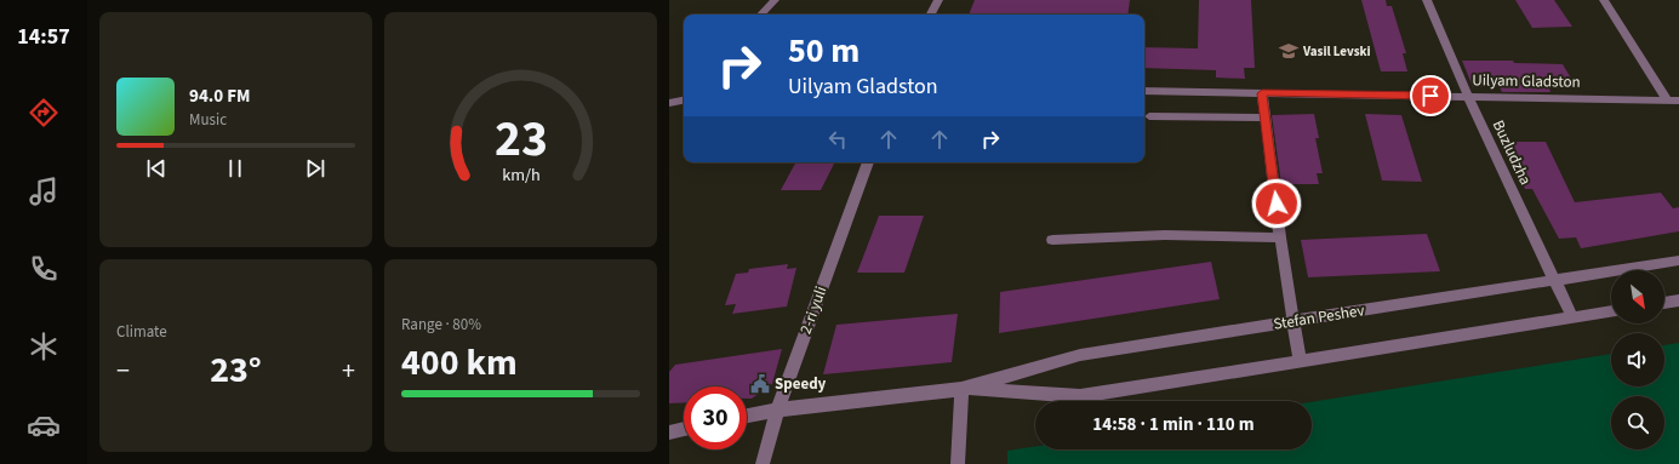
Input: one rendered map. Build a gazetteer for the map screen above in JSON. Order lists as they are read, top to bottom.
{
  "streets": {
    "street": [
      "Uilyam Gladston",
      "Buzludzha",
      "2-ri yuli",
      "Stefan Peshev"
    ]
  },
  "crossings": [
    ["Uilyam Gladston", "Buzludzha"],
    ["Buzludzha", "Stefan Peshev"],
    ["2-ri yuli", "Stefan Peshev"]
  ],
  "places": {
    "school or university": ["Vasil Levski"],
    "public building": ["Speedy"]
  },
  "north": "bottom right",
  "page": {
    "tabs": "14:57",
    "turn": ["50 m", "Uilyam Gladston"],
    "song": ["94.0 FM", "Music"],
    "tile": [
      "Climate",
      ["Range · 80%", "400 km"]
    ],
    "heat": ["−", "23°", "+"],
    "limit": "30",
    "trip": "14:58 · 1 min · 110 m",
    "gauge": ["23", "km/h"]
  }
}
